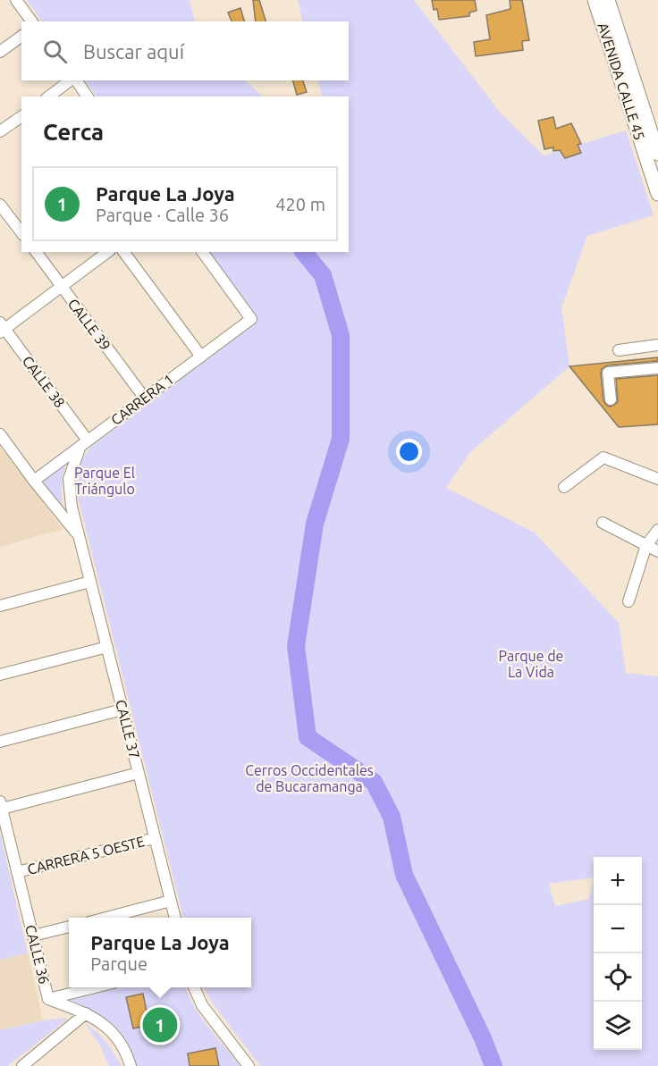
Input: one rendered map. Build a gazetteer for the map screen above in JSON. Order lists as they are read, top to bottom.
{
  "streets": {
    "main road": ["AVENIDA CALLE 45"],
    "street": [
      "CALLE 39",
      "CALLE 38",
      "CARRERA 1",
      "CALLE 37",
      "CARRERA 5 OESTE",
      "CALLE 36"
    ]
  },
  "crossings": [
    ["CALLE 39", "CARRERA 1"],
    ["CALLE 38", "CARRERA 1"],
    ["CALLE 38", "CALLE 37"],
    ["CARRERA 1", "CALLE 37"],
    ["CALLE 37", "CARRERA 5 OESTE"],
    ["CARRERA 5 OESTE", "CALLE 36"]
  ],
  "parks": ["Parque El Triángulo", "Parque de La Vida", "Cerros Occidentales de Bucaramanga"],
  "page": {
    "search": "Buscar aquí",
    "heading": "Cerca",
    "list": [
      {
        "mark": "1",
        "name": "Parque La Joya",
        "note": "Parque · Calle 36",
        "value": "420 m"
      }
    ],
    "map_buttons": ["+", "−"],
    "popup": ["Parque La Joya", "Parque"],
    "pins": "1"
  }
}
